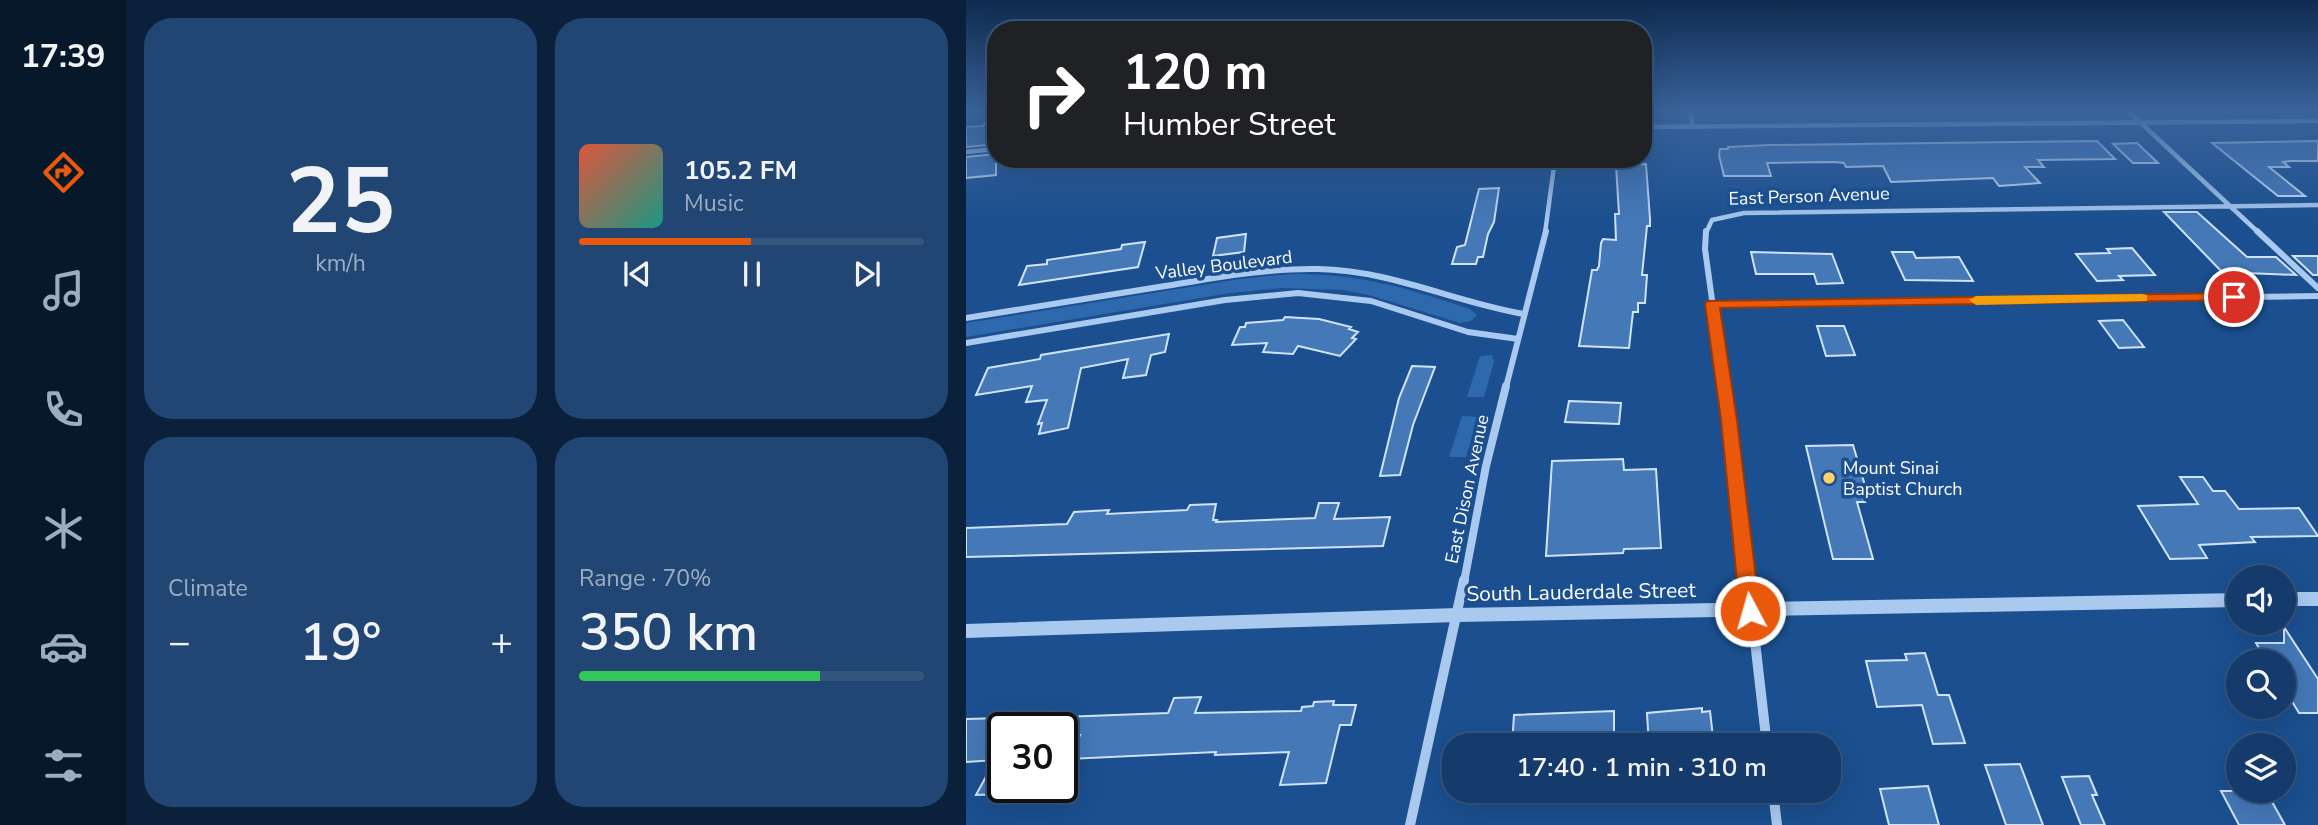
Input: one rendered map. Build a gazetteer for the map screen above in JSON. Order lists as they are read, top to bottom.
{
  "streets": {
    "street": [
      "East Person Avenue",
      "Valley Boulevard",
      "East Dison Avenue",
      "South Lauderdale Street"
    ]
  },
  "crossings": [
    ["East Person Avenue", "South Lauderdale Street"],
    ["Valley Boulevard", "East Dison Avenue"],
    ["East Dison Avenue", "South Lauderdale Street"]
  ],
  "places": ["Mount Sinai Baptist Church"],
  "page": {
    "tabs": "17:39",
    "tile": [
      ["25", "km/h"],
      "Climate",
      ["Range · 70%", "350 km"]
    ],
    "turn": ["120 m", "Humber Street"],
    "song": ["105.2 FM", "Music"],
    "heat": ["−", "19°", "+"],
    "limit": "30",
    "trip": "17:40 · 1 min · 310 m"
  }
}
